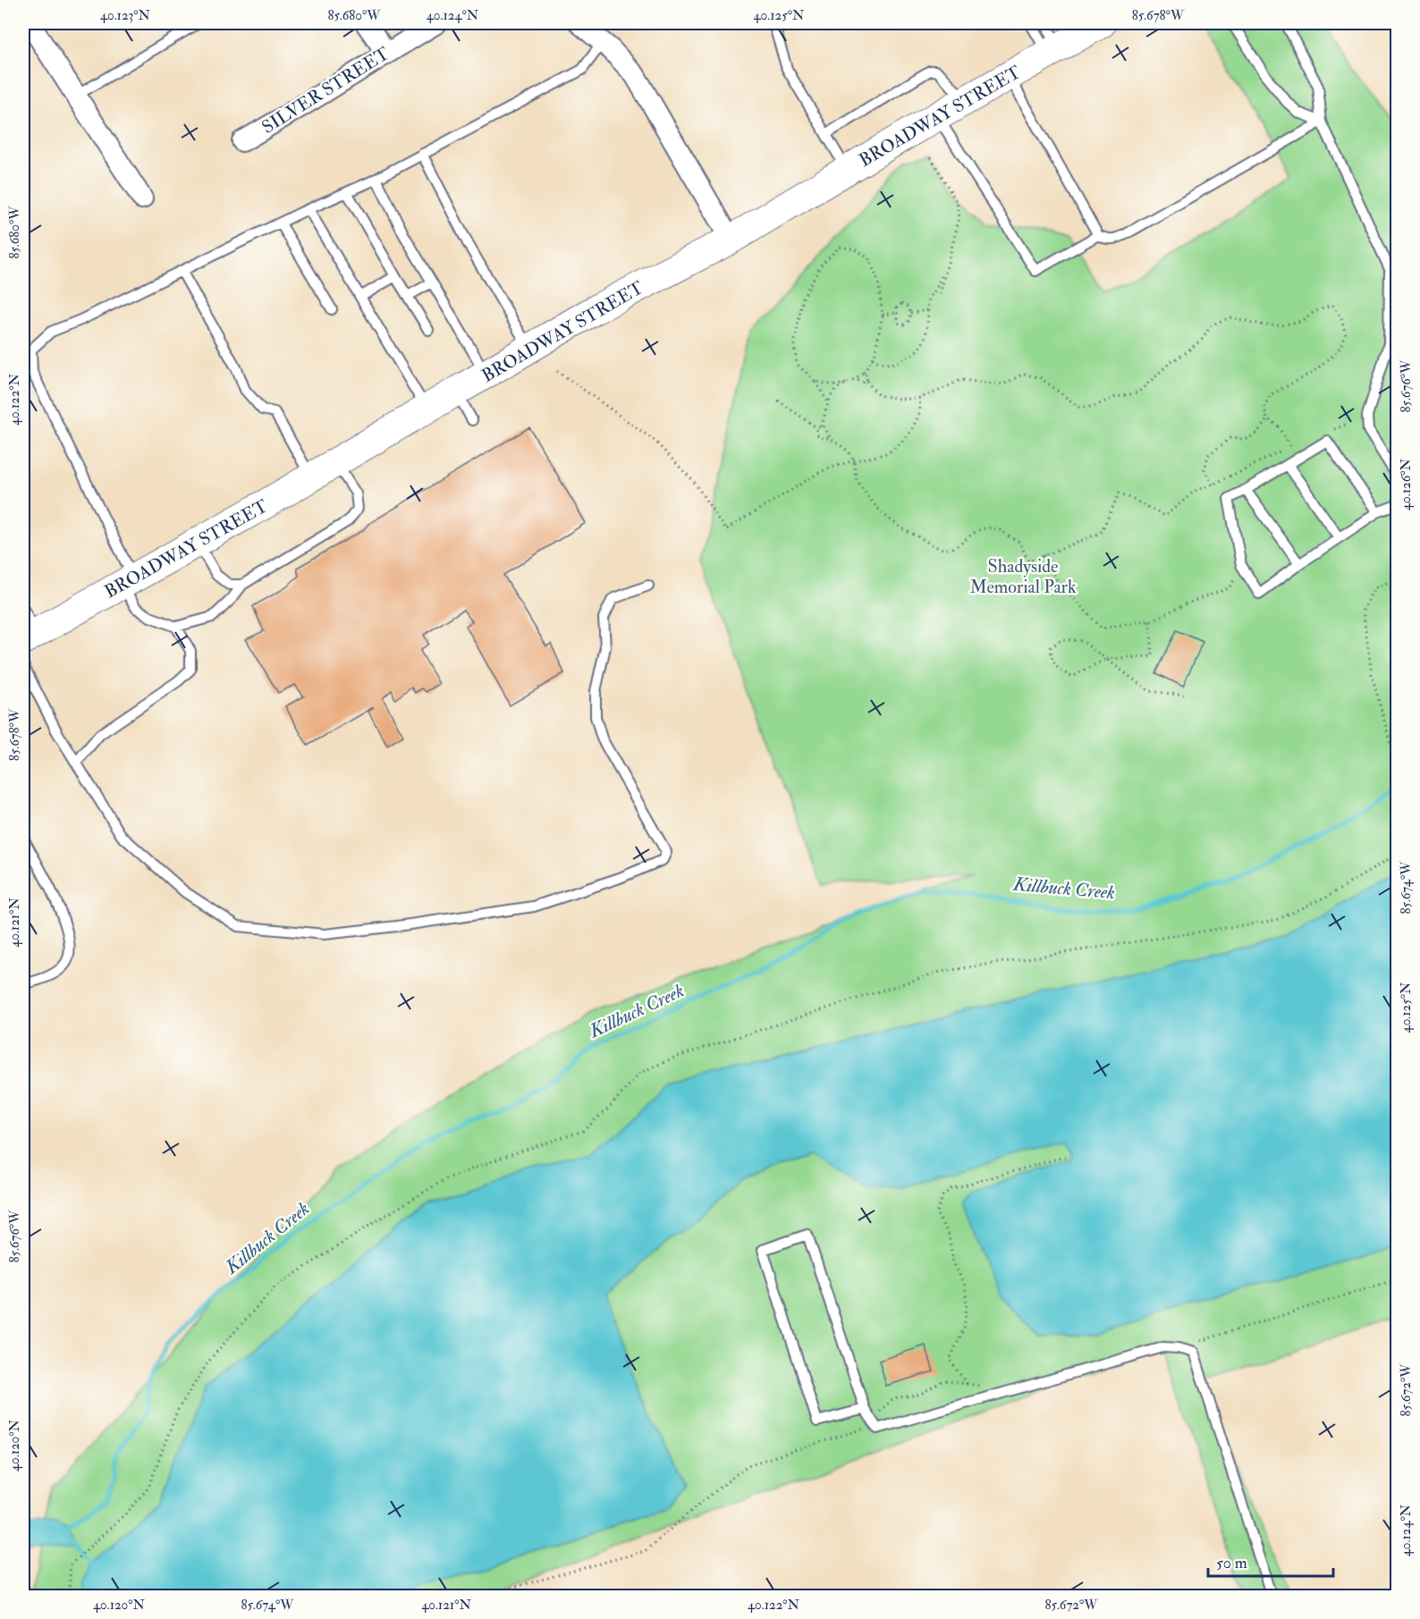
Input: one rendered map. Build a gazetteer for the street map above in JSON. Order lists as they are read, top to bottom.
{
  "streets": {
    "main road": ["BROADWAY STREET"],
    "street": ["SILVER STREET"]
  },
  "water": ["Killbuck Creek"],
  "parks": ["Shadyside Memorial Park"],
  "scale_bar": "50 m",
  "coordinates": [
    "40.123°N",
    "85.680°W",
    "40.124°N",
    "40.125°N",
    "85.678°W",
    "85.676°W",
    "40.122°N",
    "40.126°N",
    "85.674°W",
    "40.121°N",
    "85.672°W",
    "40.120°N"
  ]
}
